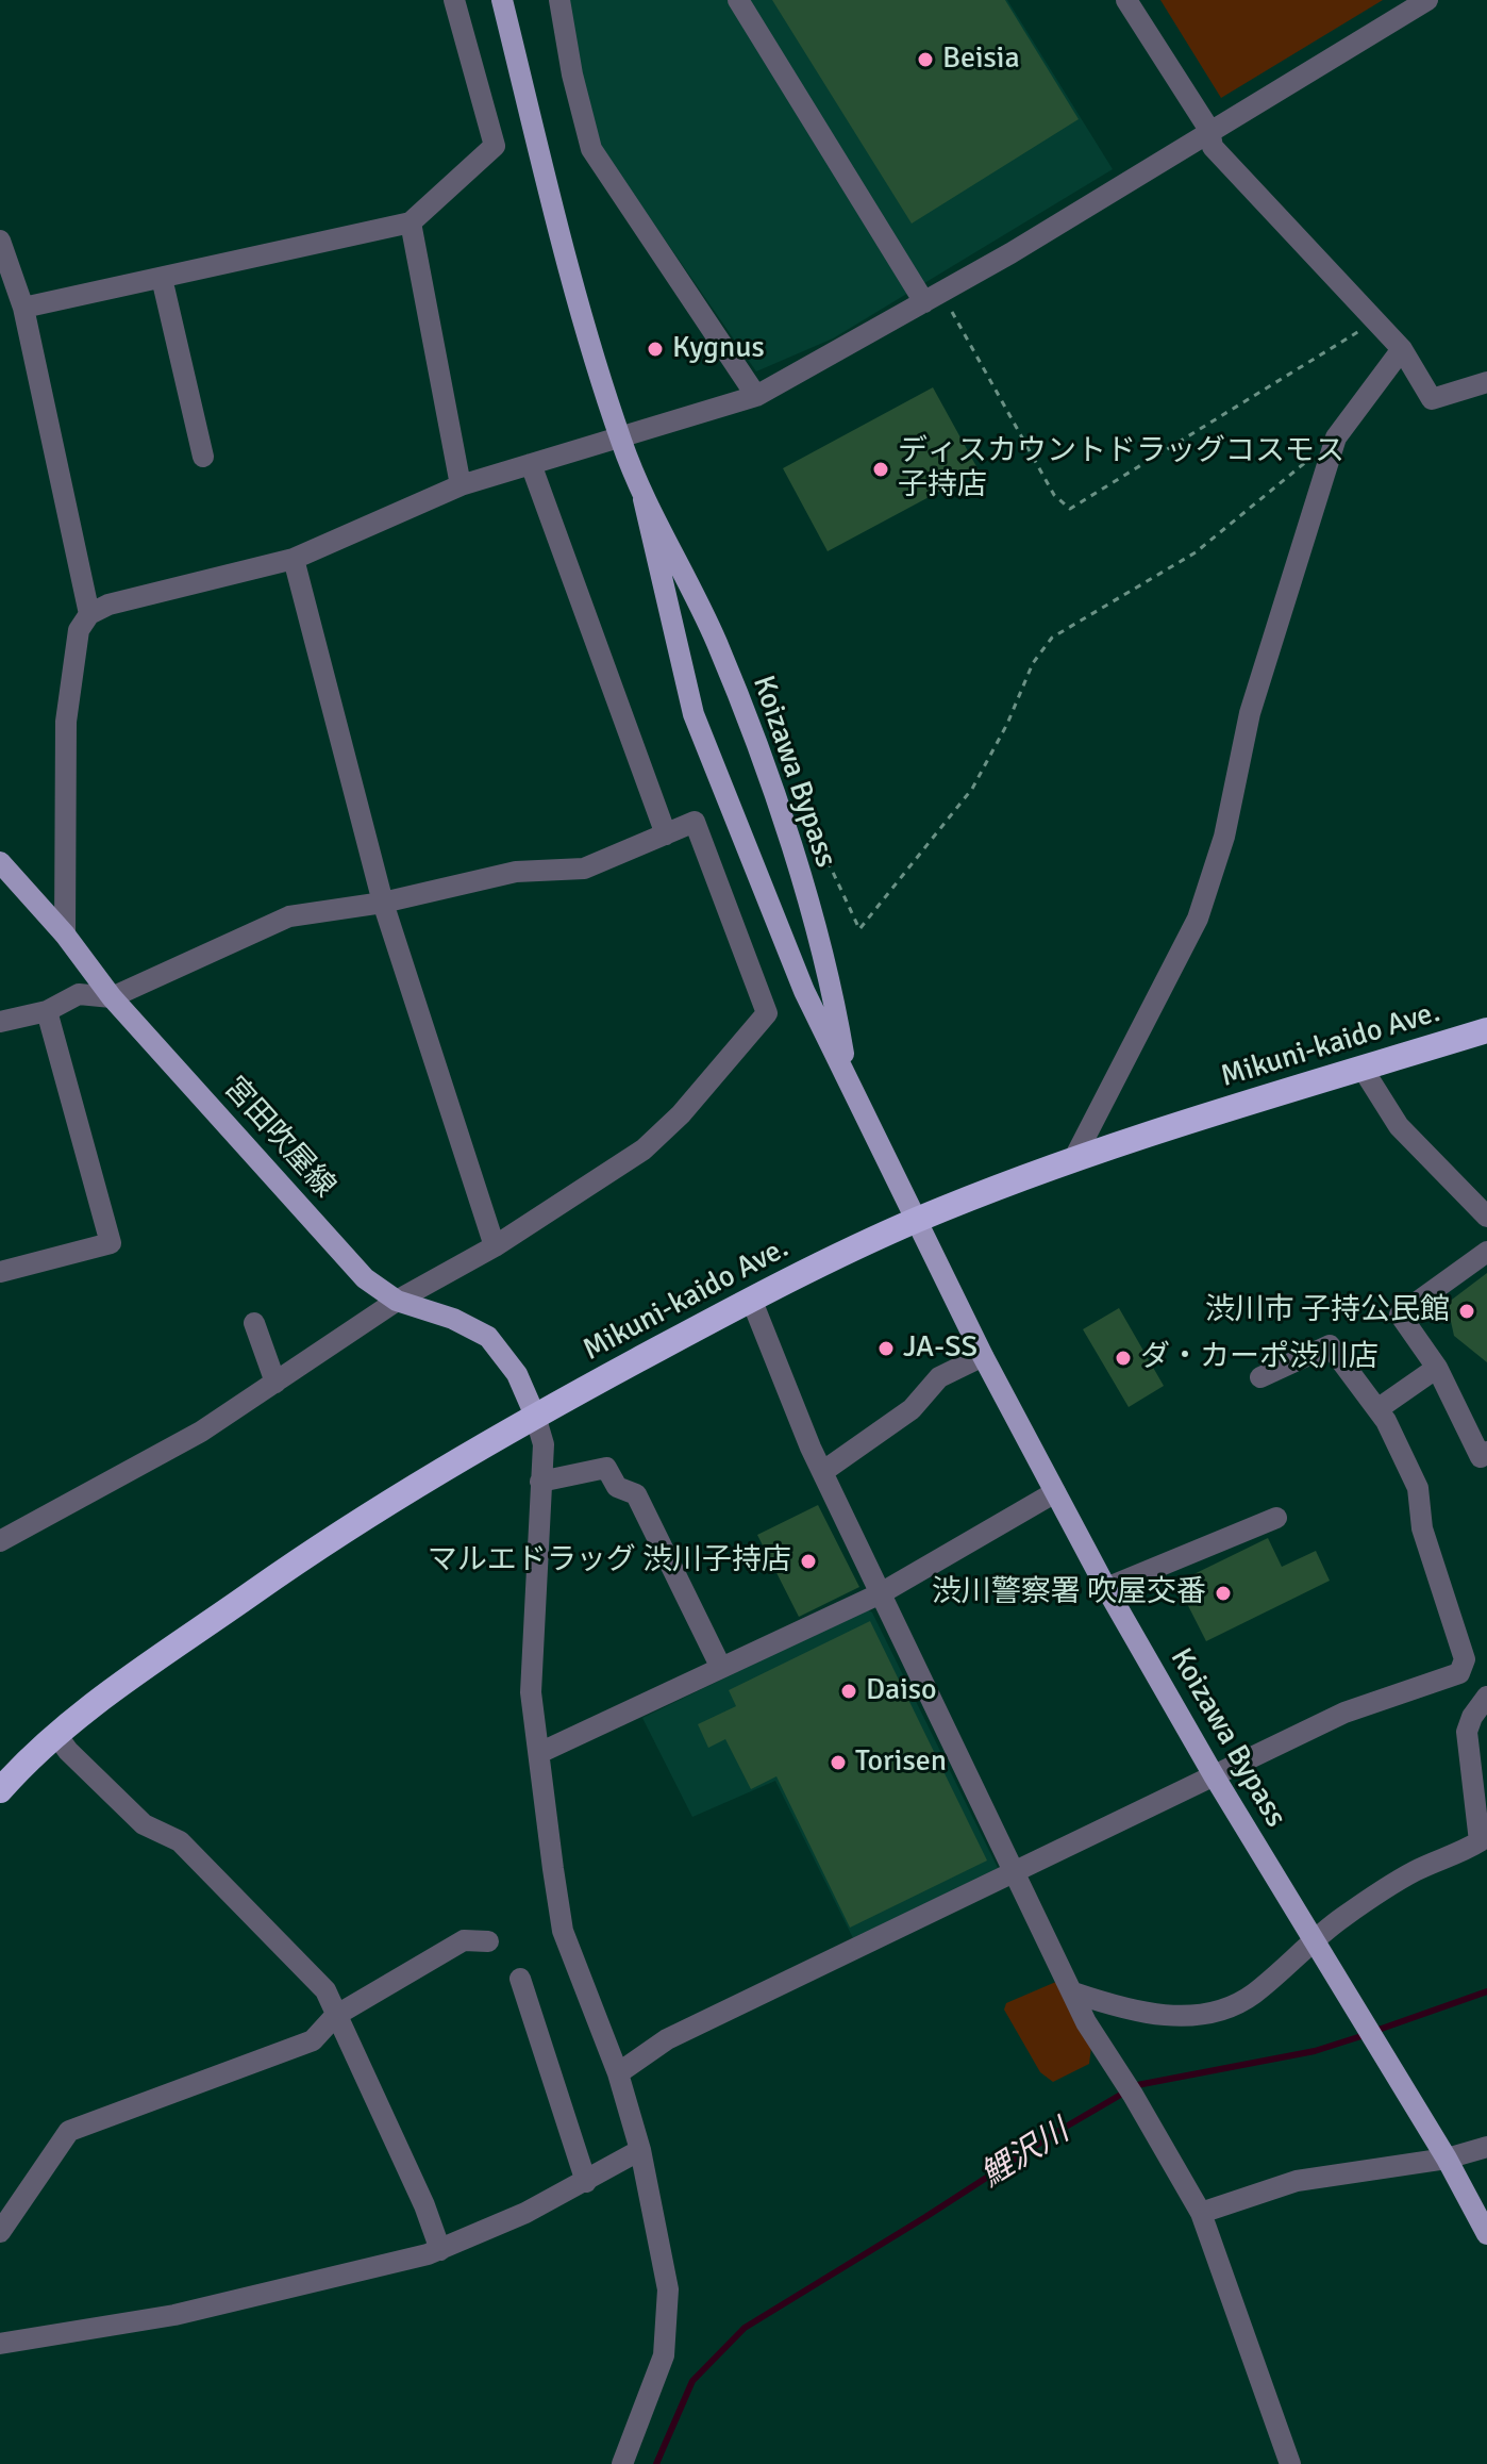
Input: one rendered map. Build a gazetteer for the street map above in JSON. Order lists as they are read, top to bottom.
{
  "streets": {
    "highway": ["Mikuni-kaido Ave."],
    "main road": ["Koizawa Bypass", "宮田吹屋線"]
  },
  "crossings": [
    ["Koizawa Bypass", "Mikuni-kaido Ave."],
    ["Mikuni-kaido Ave.", "宮田吹屋線"]
  ],
  "water": ["鯉沢川"],
  "places": [
    "Beisia",
    "Kygnus",
    "ディスカウントドラッグコスモス 子持店",
    "渋川市 子持公民館",
    "JA-SS",
    "ダ・カーポ渋川店",
    "マルエドラッグ 渋川子持店",
    "渋川警察署 吹屋交番",
    "Daiso",
    "Torisen"
  ]
}
